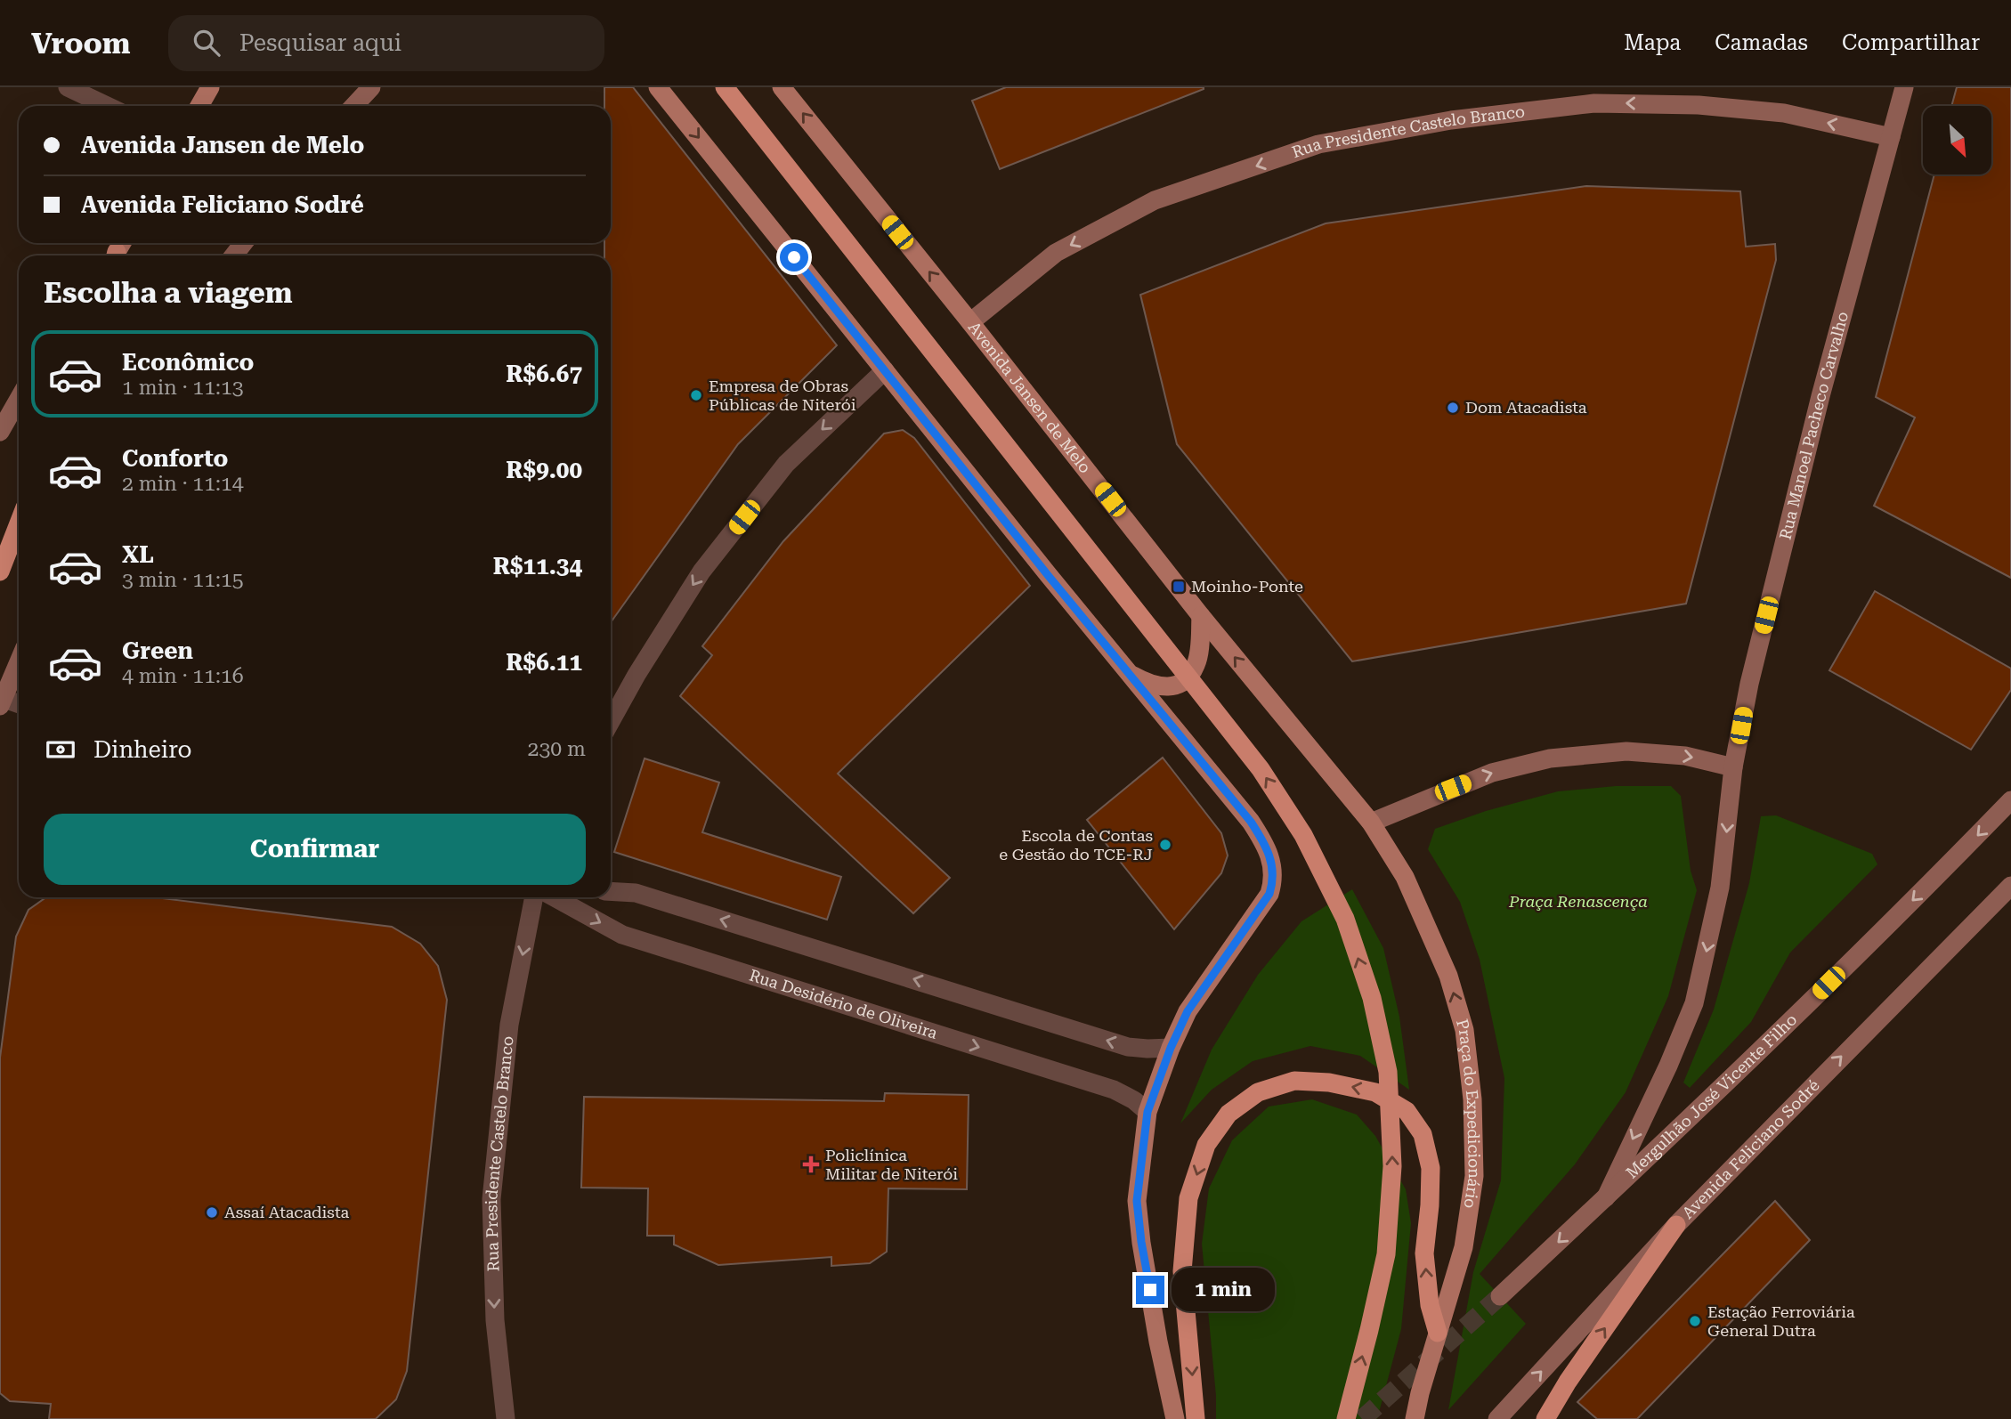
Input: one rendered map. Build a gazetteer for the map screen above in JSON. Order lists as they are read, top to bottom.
{
  "streets": {
    "main road": [
      "Rua Presidente Castelo Branco",
      "Avenida Jansen de Melo",
      "Rua Manoel Pacheco Carvalho",
      "Mergulhão José Vicente Filho",
      "Praça do Expedicionário",
      "Avenida Feliciano Sodré"
    ],
    "street": ["Rua Desidério de Oliveira"]
  },
  "crossings": [
    ["Rua Presidente Castelo Branco", "Avenida Jansen de Melo"],
    ["Rua Presidente Castelo Branco", "Rua Manoel Pacheco Carvalho"],
    ["Avenida Jansen de Melo", "Praça do Expedicionário"],
    ["Rua Manoel Pacheco Carvalho", "Mergulhão José Vicente Filho"]
  ],
  "one_way": ["Mergulhão José Vicente Filho", "Praça do Expedicionário", "Avenida Feliciano Sodré"],
  "parks": ["Praça Renascença"],
  "places": {
    "other": [
      "Empresa de Obras Públicas de Niterói",
      "Dom Atacadista",
      "Escola de Contas e Gestão do TCE-RJ",
      "Assaí Atacadista",
      "Estação Ferroviária General Dutra"
    ],
    "transit": ["Moinho-Ponte"],
    "health": ["Policlínica Militar de Niterói"]
  },
  "north": "bottom right",
  "page": {
    "header": "Vroom",
    "search": "Pesquisar aqui",
    "nav": ["Mapa", "Camadas", "Compartilhar"],
    "banner": ["Avenida Jansen de Melo", "Avenida Feliciano Sodré"],
    "heading": "Escolha a viagem",
    "list": [
      {
        "name": "Econômico",
        "note": "1 min · 11:13",
        "value": "R$6.67"
      },
      {
        "name": "Conforto",
        "note": "2 min · 11:14",
        "value": "R$9.00"
      },
      {
        "name": "XL",
        "note": "3 min · 11:15",
        "value": "R$11.34"
      },
      {
        "name": "Green",
        "note": "4 min · 11:16",
        "value": "R$6.11"
      }
    ],
    "pay": ["Dinheiro", "230 m"],
    "buttons": "Confirmar",
    "bubble": "1 min"
  }
}
